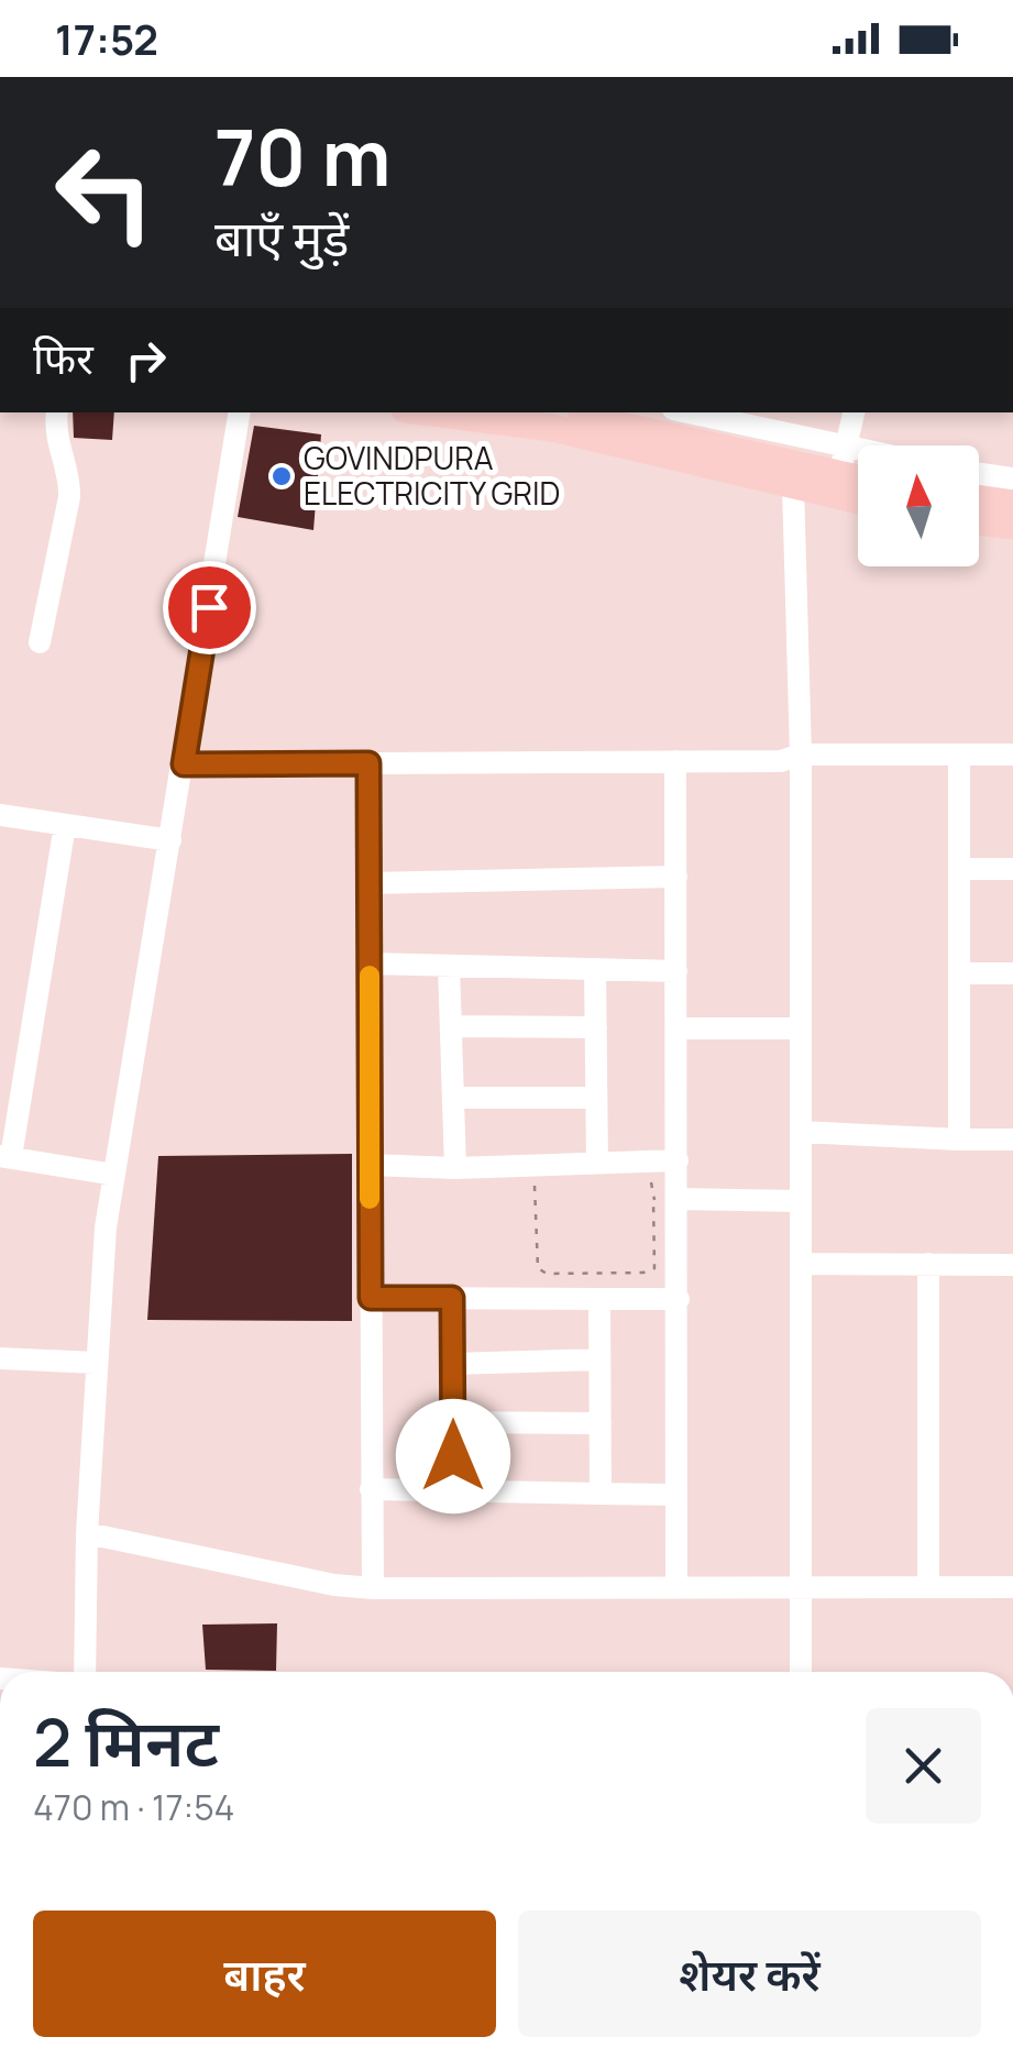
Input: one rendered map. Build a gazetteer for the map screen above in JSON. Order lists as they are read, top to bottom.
{
  "places": ["GOVINDPURA ELECTRICITY GRID"],
  "north": "top",
  "page": {
    "status": "17:52",
    "turn": ["70 m", "बाएँ मुड़ें"],
    "then": "फिर",
    "heading": ["2 मिनट", "470 m · 17:54"],
    "buttons": ["बाहर", "शेयर करें"]
  }
}
